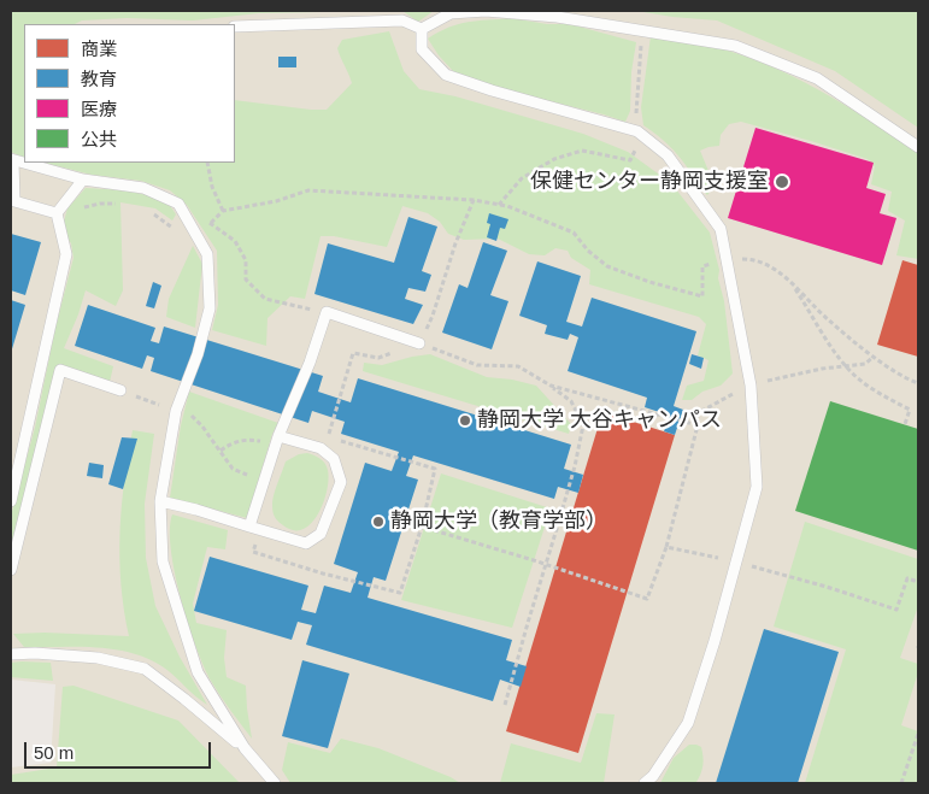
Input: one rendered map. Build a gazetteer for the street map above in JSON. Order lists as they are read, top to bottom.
{
  "places": ["保健センター静岡支援室", "静岡大学 大谷キャンパス", "静岡大学（教育学部）"],
  "legend": [
    "商業",
    "教育",
    "医療",
    "公共"
  ],
  "scale_bar": "50 m"
}
